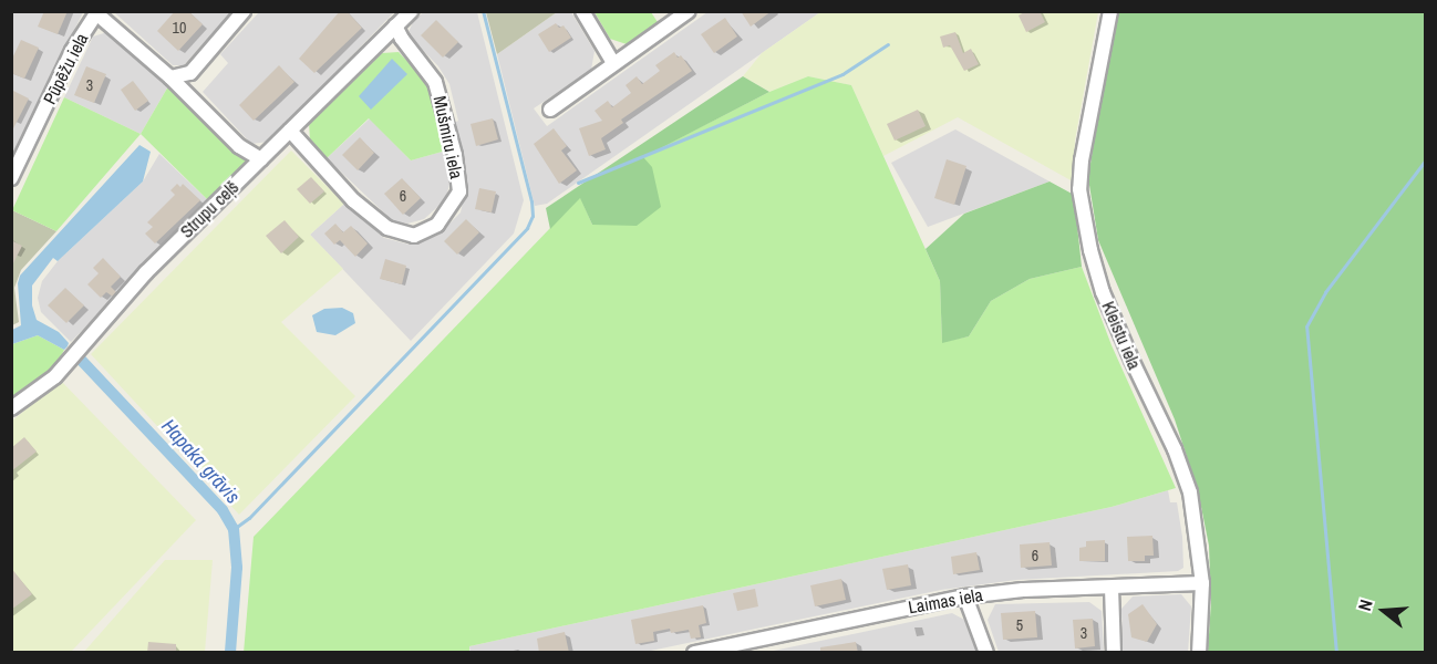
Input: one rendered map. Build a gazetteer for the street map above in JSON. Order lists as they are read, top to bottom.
{
  "streets": {
    "street": [
      "Pūpēžu iela",
      "Mušmiru iela",
      "Strupu ceļš",
      "Kleistu iela",
      "Laimas iela"
    ]
  },
  "crossings": [
    ["Pūpēžu iela", "Strupu ceļš"],
    ["Mušmiru iela", "Strupu ceļš"],
    ["Kleistu iela", "Laimas iela"]
  ],
  "water": ["Hapaka grāvis"],
  "house_numbers": [
    "10",
    "3",
    "6",
    "6",
    "5",
    "3"
  ],
  "north": "left"
}
